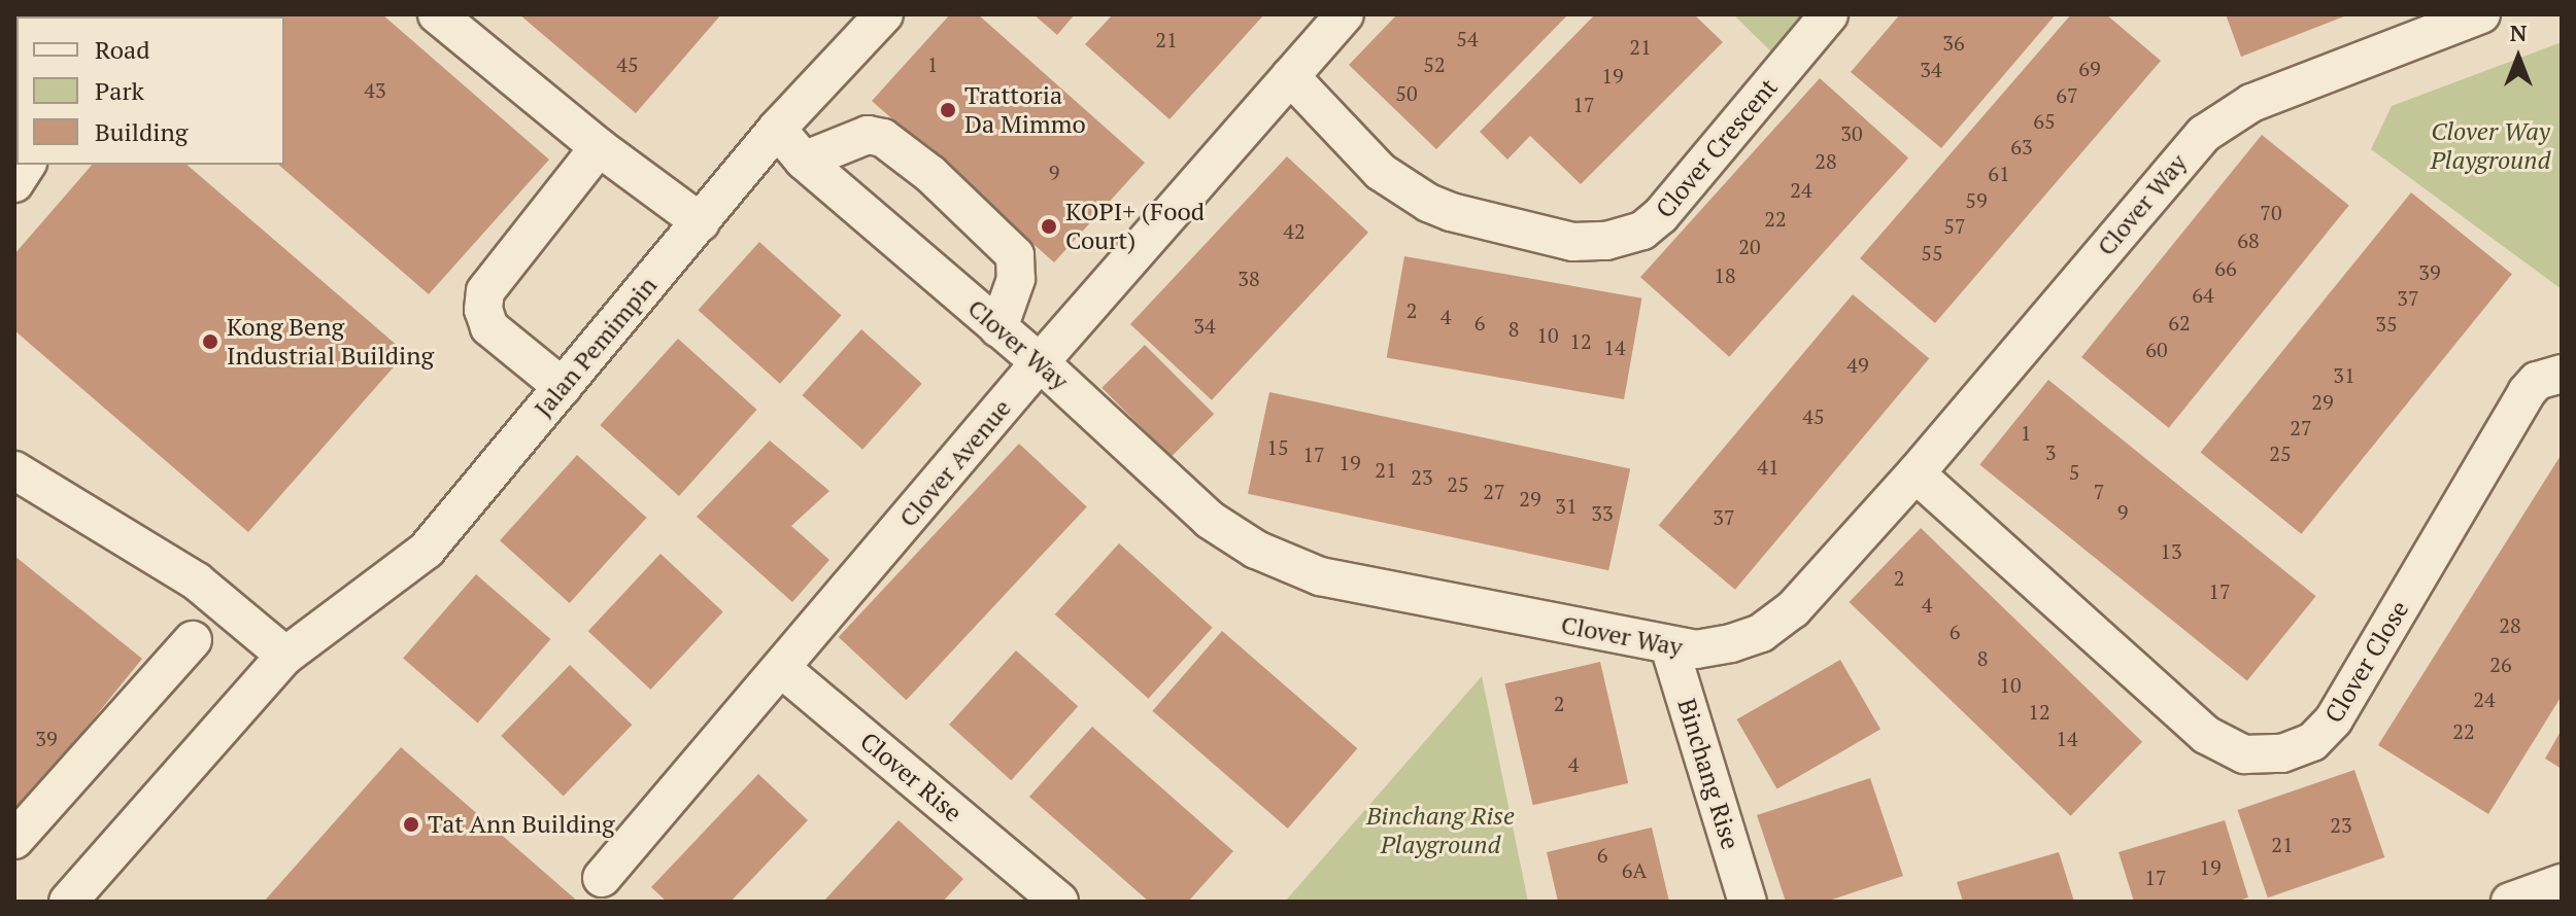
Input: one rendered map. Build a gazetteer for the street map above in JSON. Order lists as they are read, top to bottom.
{
  "streets": {
    "street": [
      "Clover Crescent",
      "Clover Way",
      "Jalan Pemimpin",
      "Clover Avenue",
      "Clover Close",
      "Binchang Rise",
      "Clover Rise"
    ]
  },
  "crossings": [
    ["Clover Crescent", "Clover Avenue"],
    ["Clover Way", "Jalan Pemimpin"],
    ["Clover Way", "Clover Avenue"],
    ["Clover Way", "Clover Close"],
    ["Clover Way", "Binchang Rise"],
    ["Clover Avenue", "Clover Rise"]
  ],
  "parks": ["Clover Way Playground", "Binchang Rise Playground"],
  "places": [
    "Trattoria Da Mimmo",
    "KOPI+ (Food Court)",
    "Kong Beng Industrial Building",
    "Tat Ann Building"
  ],
  "house_numbers": [
    "54",
    "21",
    "36",
    "21",
    "45",
    "1",
    "52",
    "69",
    "34",
    "19",
    "43",
    "50",
    "67",
    "17",
    "65",
    "30",
    "63",
    "28",
    "9",
    "61",
    "24",
    "59",
    "70",
    "22",
    "57",
    "42",
    "68",
    "20",
    "55",
    "66",
    "39",
    "18",
    "38",
    "64",
    "37",
    "2",
    "4",
    "6",
    "62",
    "35",
    "34",
    "8",
    "10",
    "12",
    "14",
    "60",
    "49",
    "31",
    "29",
    "45",
    "27",
    "1",
    "15",
    "3",
    "25",
    "17",
    "19",
    "41",
    "21",
    "5",
    "23",
    "25",
    "27",
    "7",
    "29",
    "31",
    "9",
    "33",
    "37",
    "13",
    "2",
    "17",
    "4",
    "28",
    "6",
    "8",
    "26",
    "10",
    "24",
    "2",
    "12",
    "22",
    "39",
    "14",
    "4",
    "23",
    "21",
    "6",
    "19",
    "6A",
    "17"
  ],
  "legend": ["Road", "Park", "Building"],
  "north": "top"
}
